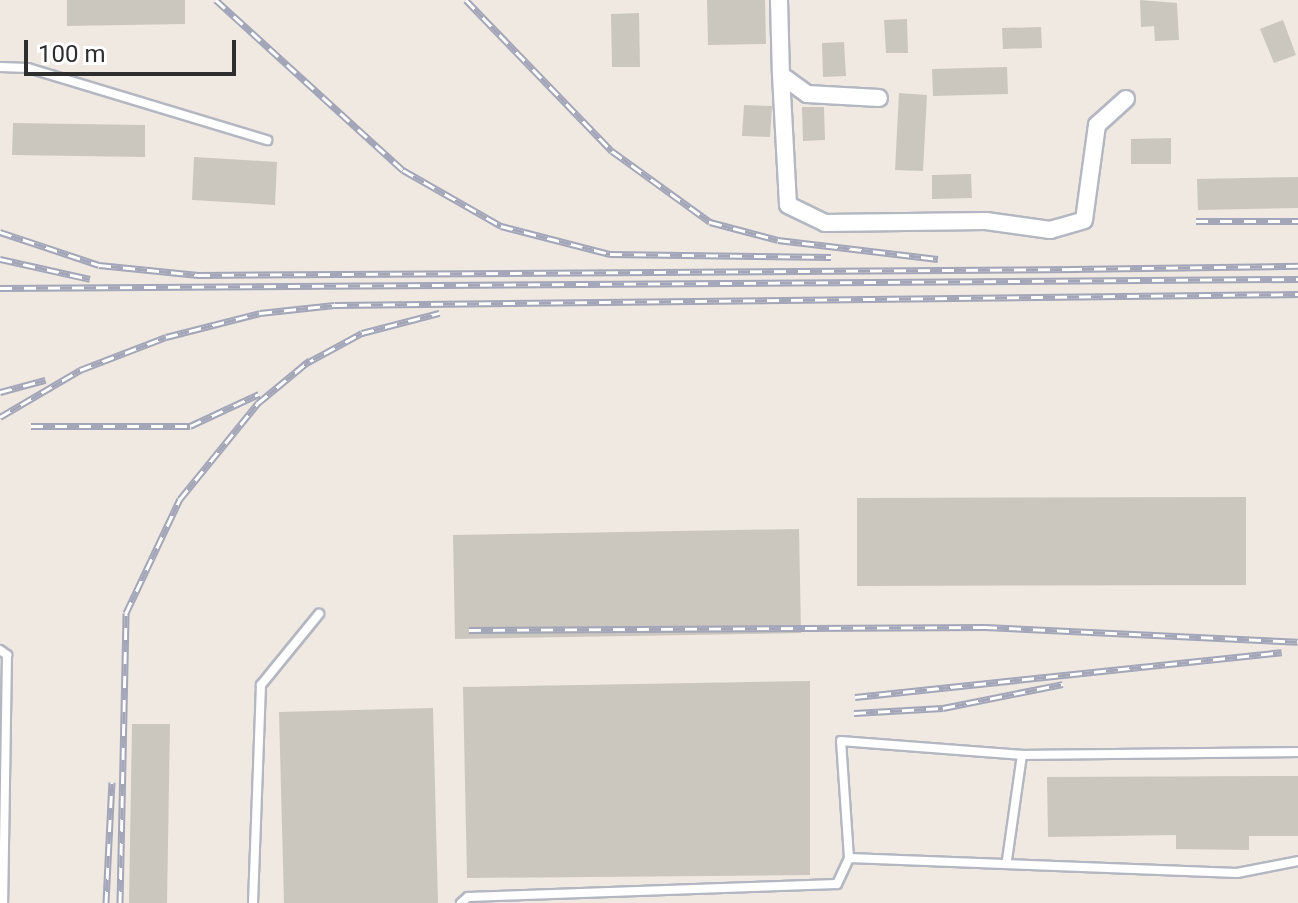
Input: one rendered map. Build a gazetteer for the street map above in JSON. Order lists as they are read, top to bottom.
{
  "scale_bar": "100 m"
}
